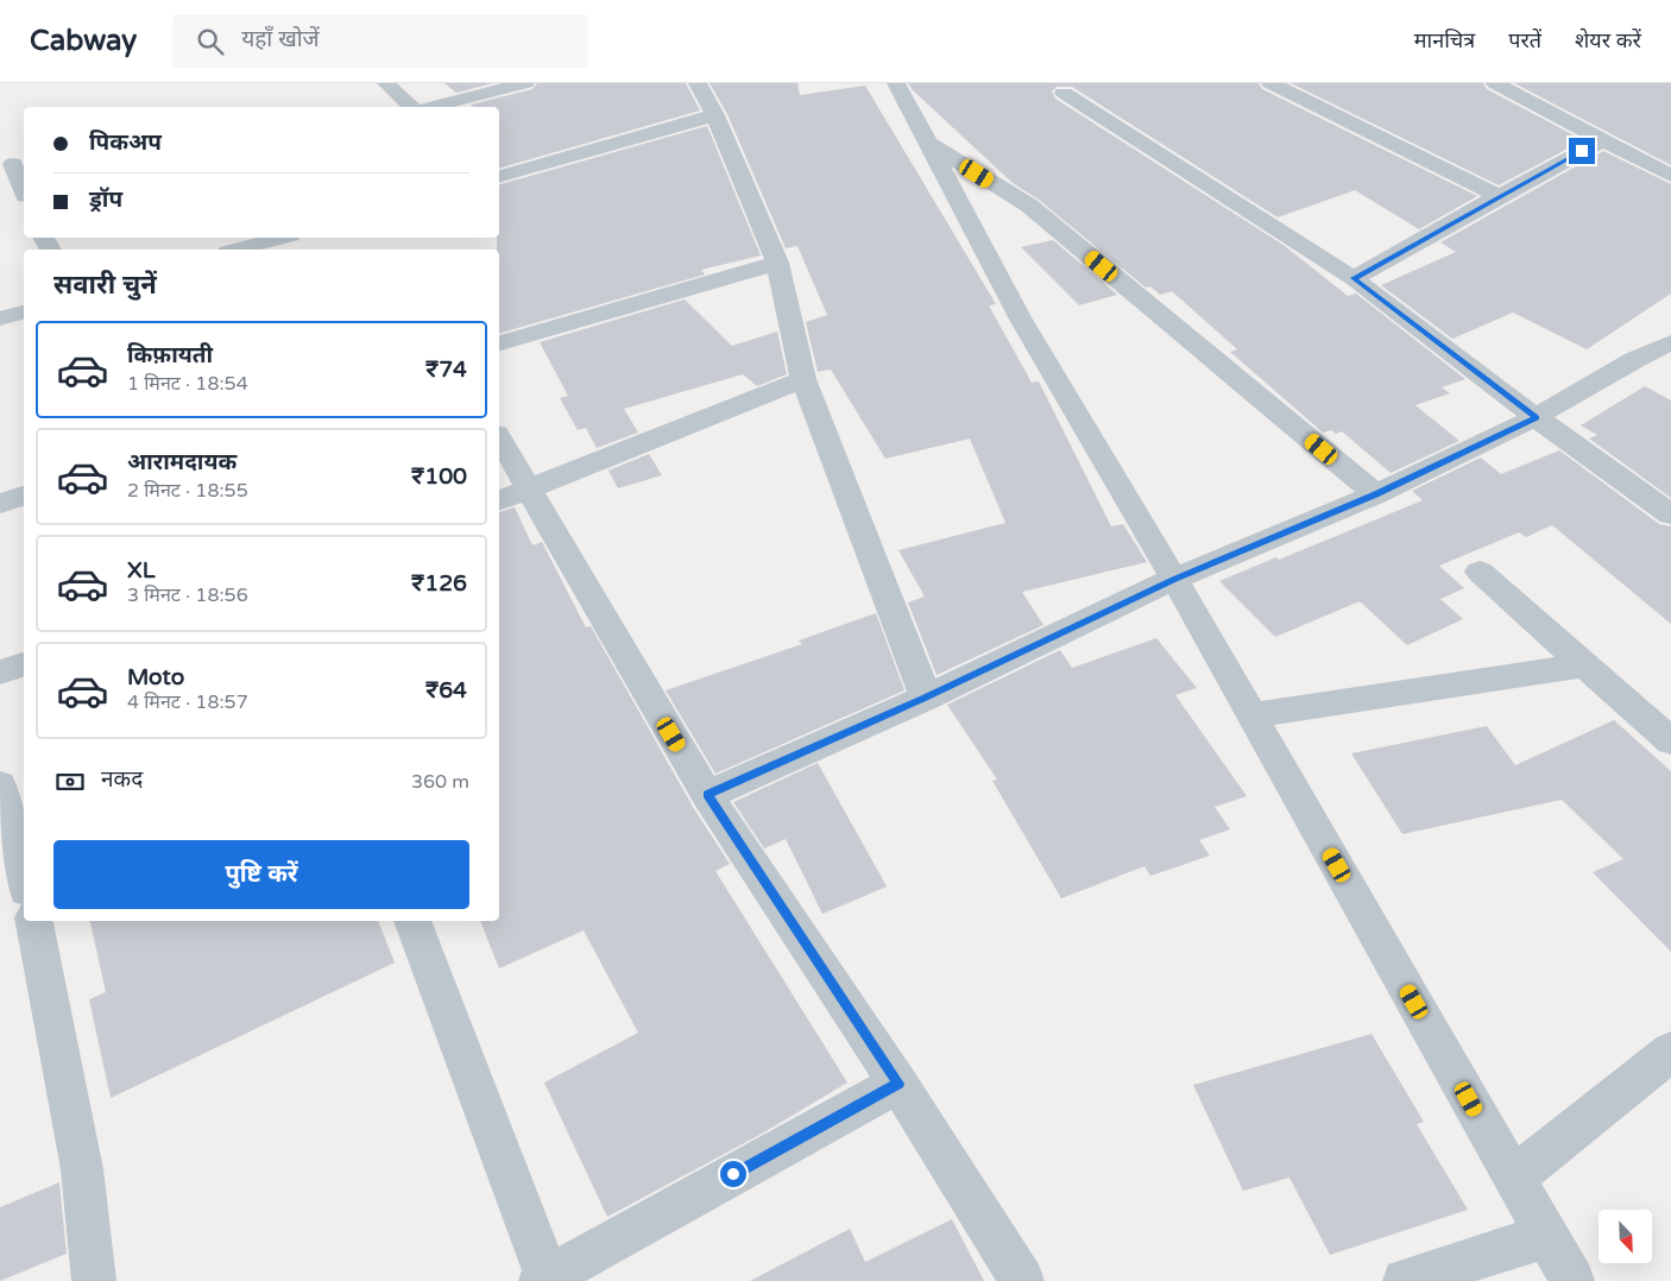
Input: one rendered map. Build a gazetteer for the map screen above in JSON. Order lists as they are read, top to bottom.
{
  "north": "bottom right",
  "page": {
    "header": "Cabway",
    "search": "यहाँ खोजें",
    "nav": ["मानचित्र", "परतें", "शेयर करें"],
    "banner": ["पिकअप", "ड्रॉप"],
    "heading": "सवारी चुनें",
    "list": [
      {
        "name": "किफ़ायती",
        "note": "1 मिनट · 18:54",
        "value": "₹74"
      },
      {
        "name": "आरामदायक",
        "note": "2 मिनट · 18:55",
        "value": "₹100"
      },
      {
        "name": "XL",
        "note": "3 मिनट · 18:56",
        "value": "₹126"
      },
      {
        "name": "Moto",
        "note": "4 मिनट · 18:57",
        "value": "₹64"
      }
    ],
    "pay": ["नकद", "360 m"],
    "buttons": "पुष्टि करें"
  }
}
